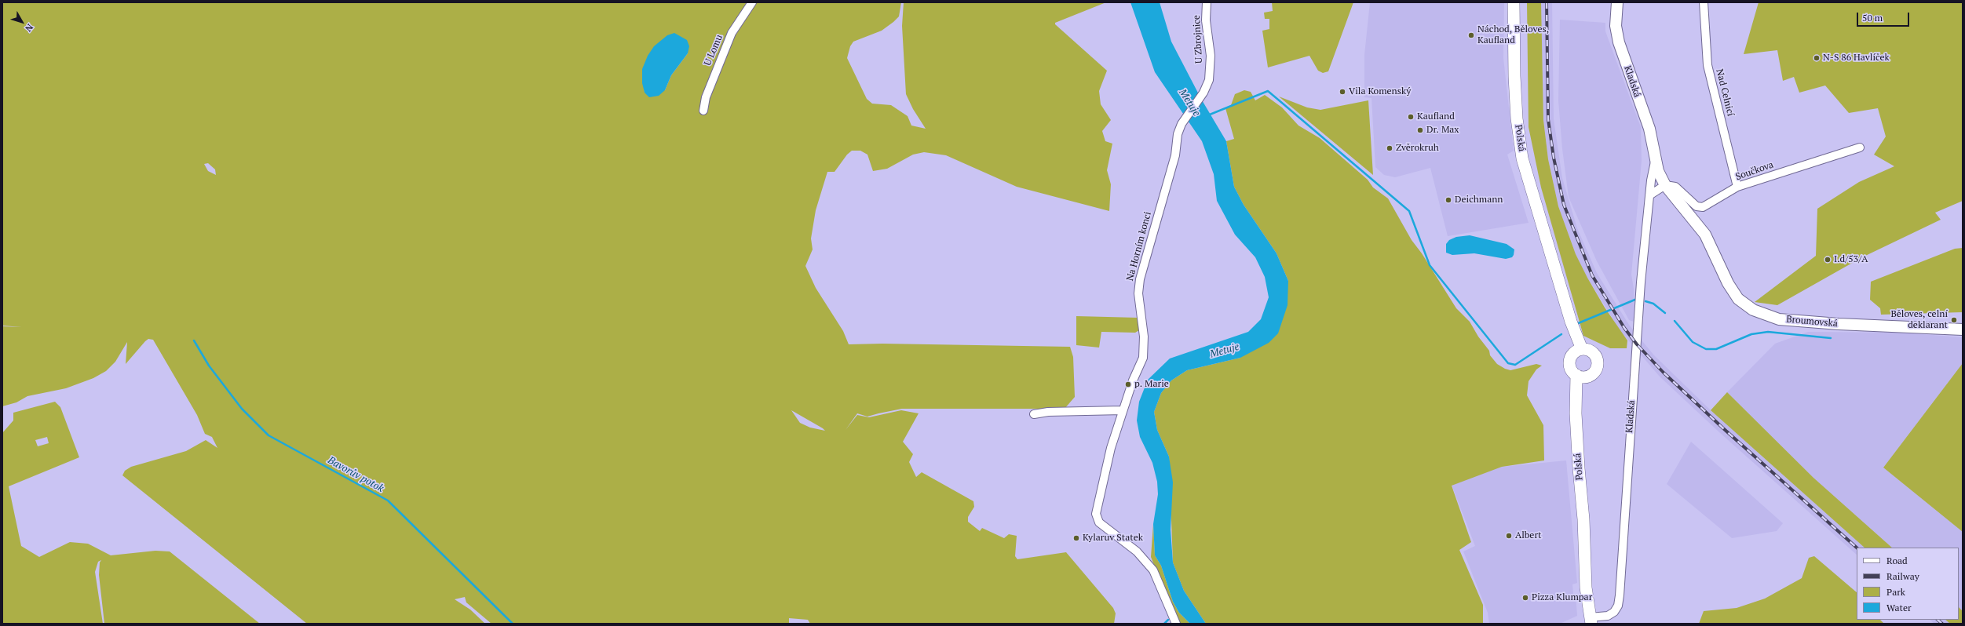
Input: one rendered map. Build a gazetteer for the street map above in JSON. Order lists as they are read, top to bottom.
{
  "streets": {
    "main road": ["Kladská", "Polská", "Broumovská"],
    "street": [
      "U Zbrojnice",
      "U Lomu",
      "Nad Celnicí",
      "Součkova",
      "Na Horním konci"
    ]
  },
  "crossings": [
    ["U Zbrojnice", "Na Horním konci"],
    ["Kladská", "Polská"],
    ["Kladská", "Součkova"],
    ["Kladská", "Broumovská"],
    ["Nad Celnicí", "Součkova"]
  ],
  "water": ["Metuje", "Bavorův potok"],
  "places": [
    "Náchod, Běloves, Kaufland",
    "N-S 86 Havlíček",
    "Vila Komenský",
    "Kaufland",
    "Dr. Max",
    "Zvěrokruh",
    "Deichmann",
    "I.d/53/A",
    "Běloves, celní deklarant",
    "p. Marie",
    "Albert",
    "Kylaruv Statek",
    "Pizza Klumpar"
  ],
  "legend": [
    "Road",
    "Railway",
    "Park",
    "Water"
  ],
  "scale_bar": "50 m",
  "north": "bottom right"
}
